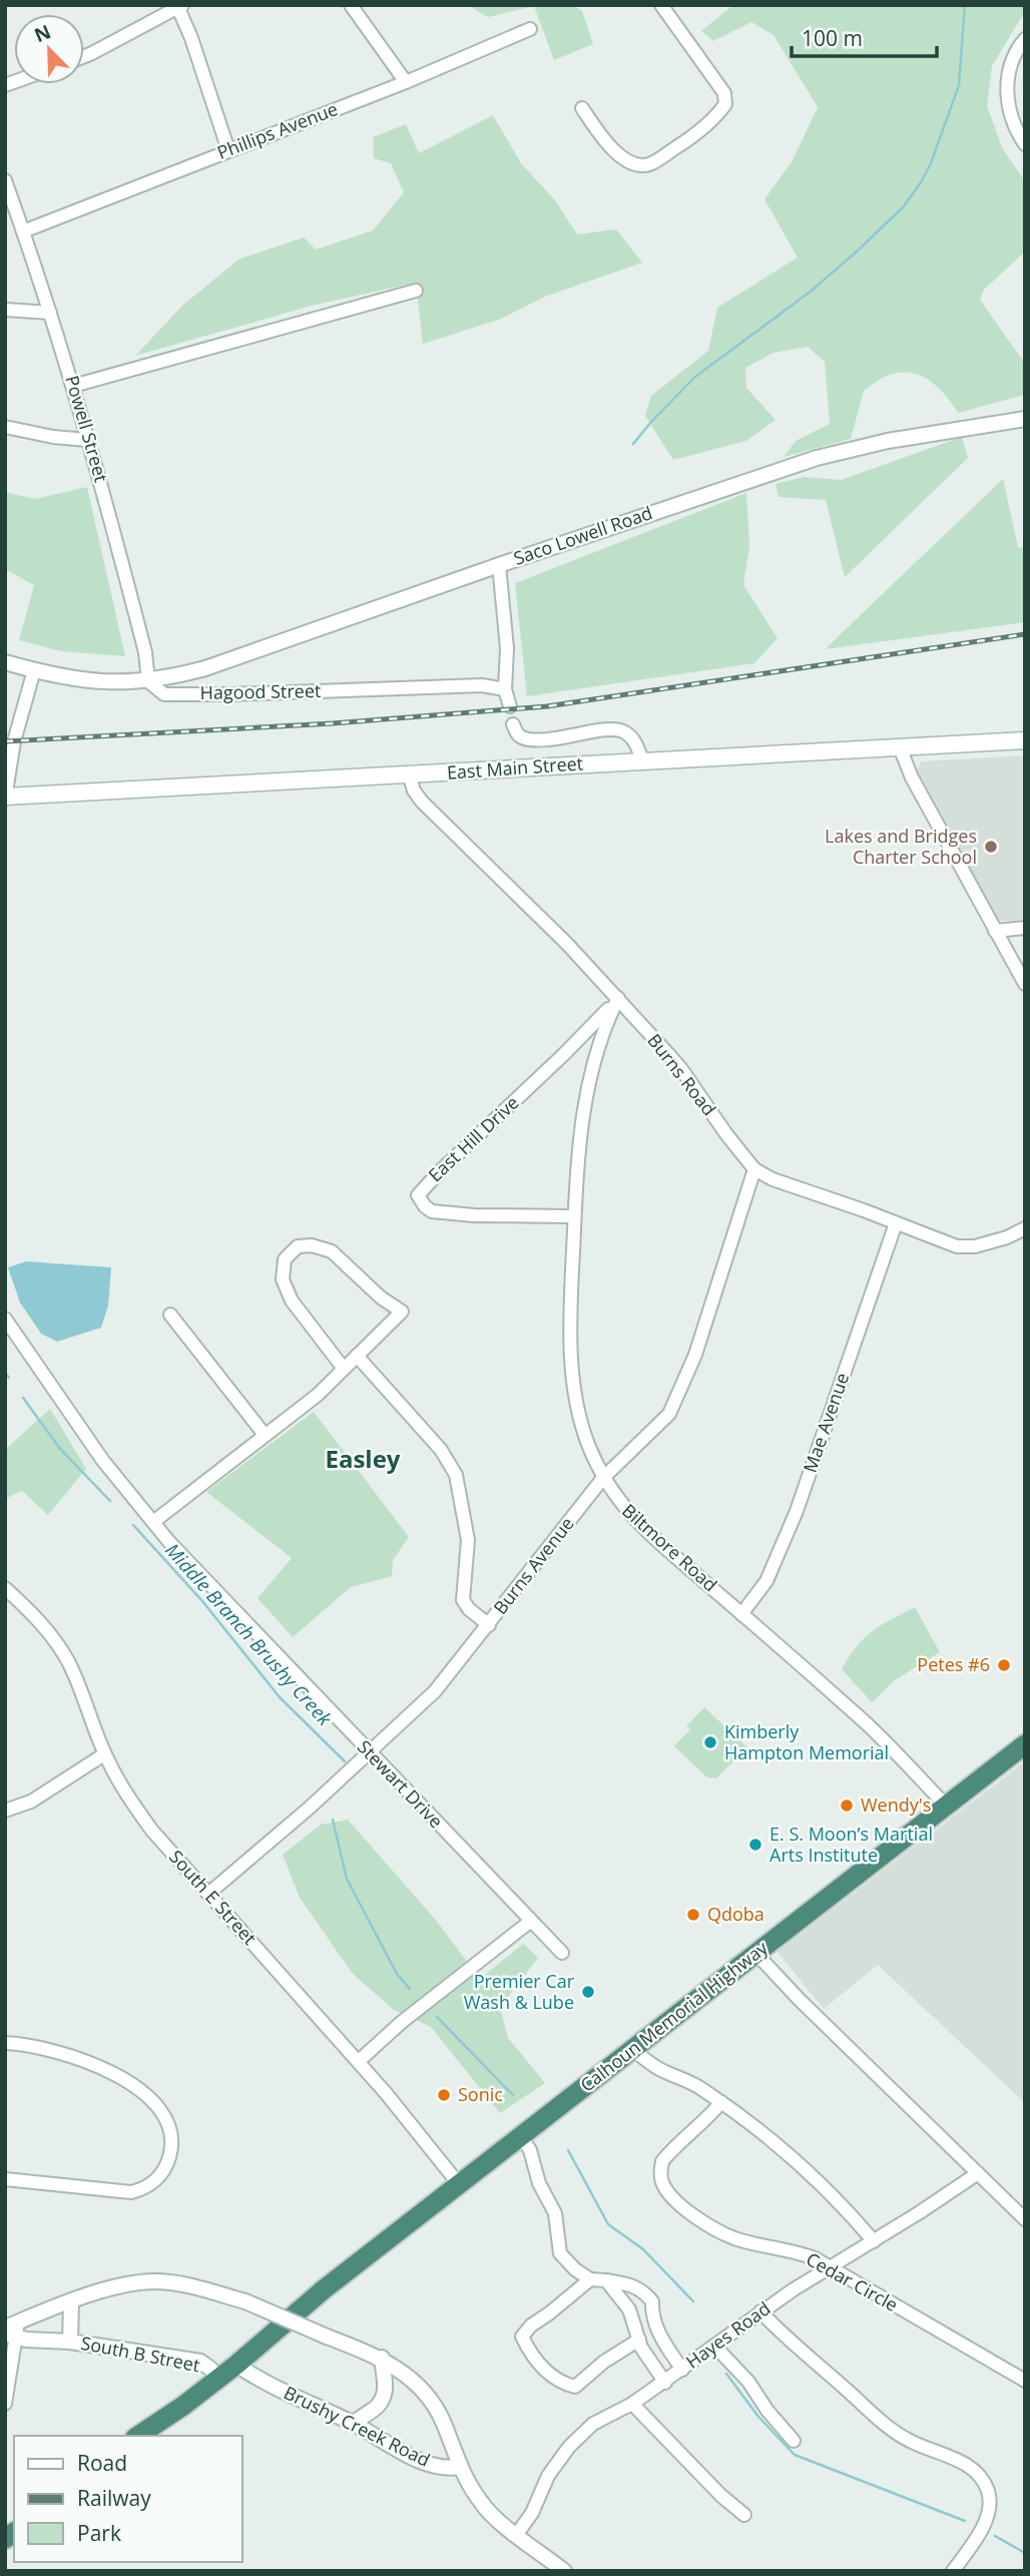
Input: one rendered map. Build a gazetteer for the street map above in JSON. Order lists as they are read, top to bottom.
{
  "streets": {
    "highway": ["Calhoun Memorial Highway"],
    "main road": ["East Main Street"],
    "street": [
      "Phillips Avenue",
      "Powell Street",
      "Saco Lowell Road",
      "Hagood Street",
      "Burns Road",
      "East Hill Drive",
      "Mae Avenue",
      "Biltmore Road",
      "Burns Avenue",
      "Stewart Drive",
      "South E Street",
      "Cedar Circle",
      "Hayes Road",
      "South B Street",
      "Brushy Creek Road"
    ]
  },
  "crossings": [
    ["Phillips Avenue", "Powell Street"],
    ["Powell Street", "Saco Lowell Road"],
    ["Powell Street", "Hagood Street"],
    ["Saco Lowell Road", "Hagood Street"],
    ["East Main Street", "Burns Road"],
    ["Burns Road", "East Hill Drive"],
    ["Burns Road", "Mae Avenue"],
    ["Burns Road", "Biltmore Road"],
    ["Burns Road", "Burns Avenue"],
    ["East Hill Drive", "Biltmore Road"],
    ["Mae Avenue", "Biltmore Road"],
    ["Biltmore Road", "Burns Avenue"],
    ["Biltmore Road", "Calhoun Memorial Highway"],
    ["Burns Avenue", "Stewart Drive"],
    ["Burns Avenue", "South E Street"],
    ["South E Street", "Calhoun Memorial Highway"],
    ["Calhoun Memorial Highway", "South B Street"],
    ["Calhoun Memorial Highway", "Brushy Creek Road"],
    ["Cedar Circle", "Hayes Road"]
  ],
  "districts": ["Easley"],
  "water": ["Middle Branch Brushy Creek"],
  "places": [
    "Lakes and Bridges Charter School",
    "Petes #6",
    "Kimberly Hampton Memorial",
    "Wendy's",
    "E. S. Moon’s Martial Arts Institute",
    "Qdoba",
    "Premier Car Wash & Lube",
    "Sonic"
  ],
  "legend": ["Road", "Railway", "Park"],
  "scale_bar": "100 m",
  "north": "top left"
}
